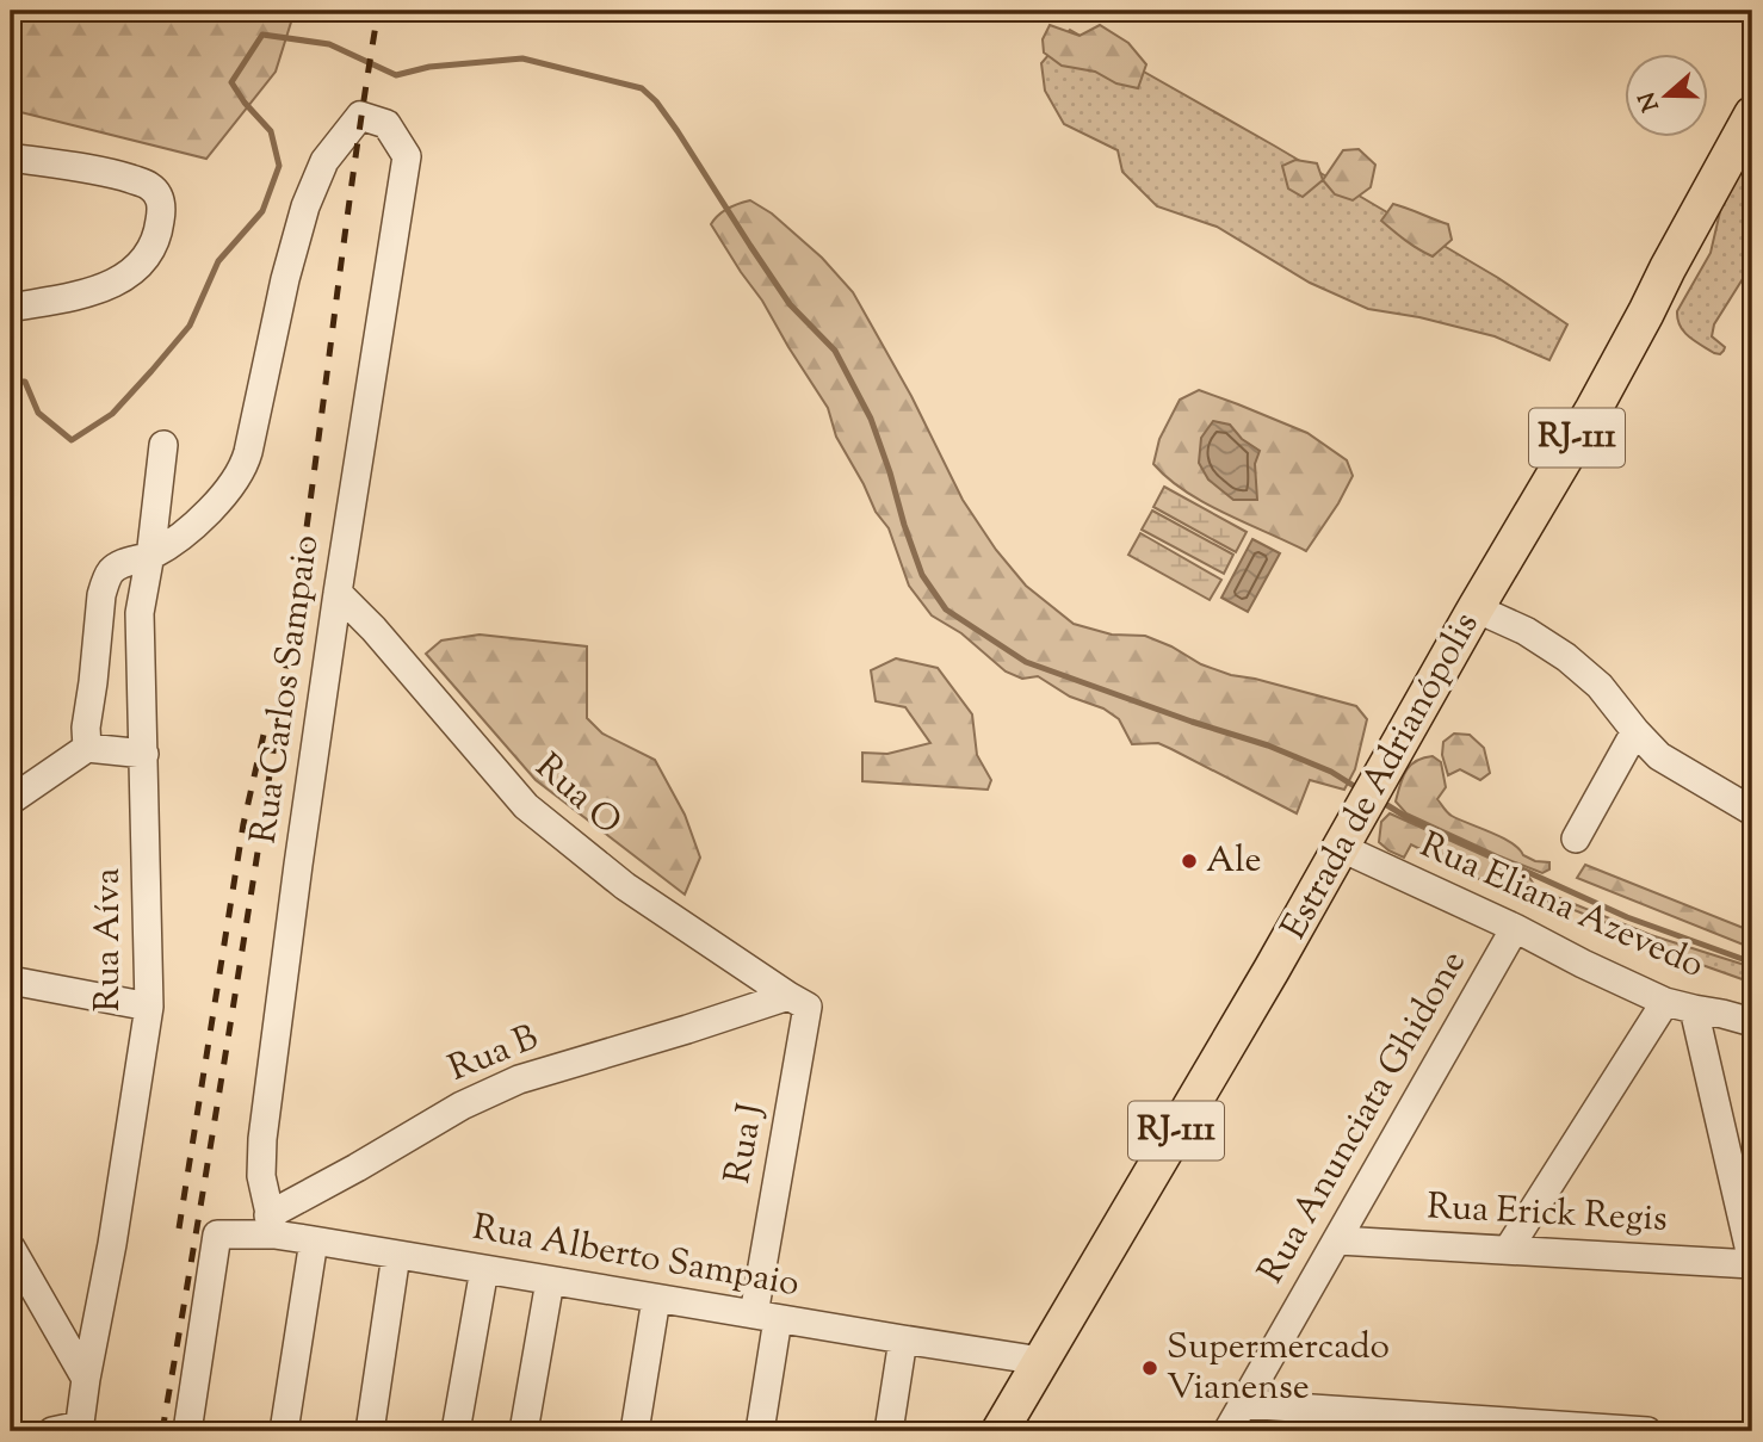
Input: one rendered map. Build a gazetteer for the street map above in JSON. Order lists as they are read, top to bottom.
{
  "streets": {
    "main road": ["RJ-111", "Estrada de Adrianópolis"],
    "street": [
      "Rua Carlos Sampaio",
      "Rua O",
      "Rua Eliana Azevedo",
      "Rua Aíva",
      "Rua B",
      "Rua Anunciata Ghidone",
      "Rua J",
      "Rua Erick Regis",
      "Rua Alberto Sampaio"
    ]
  },
  "crossings": [
    ["Rua Carlos Sampaio", "Rua O"],
    ["Rua Carlos Sampaio", "Rua Aíva"],
    ["Rua Carlos Sampaio", "Rua B"],
    ["Rua Carlos Sampaio", "Rua Alberto Sampaio"],
    ["Estrada de Adrianópolis", "Rua Eliana Azevedo"],
    ["Estrada de Adrianópolis", "Rua Alberto Sampaio"],
    ["Rua O", "Rua B"],
    ["Rua O", "Rua J"],
    ["Rua Eliana Azevedo", "Rua Anunciata Ghidone"],
    ["Rua B", "Rua J"],
    ["Rua B", "Rua Alberto Sampaio"],
    ["Rua Anunciata Ghidone", "Rua Erick Regis"],
    ["Rua J", "Rua Alberto Sampaio"]
  ],
  "places": ["Ale", "Supermercado Vianense"],
  "north": "left"
}
